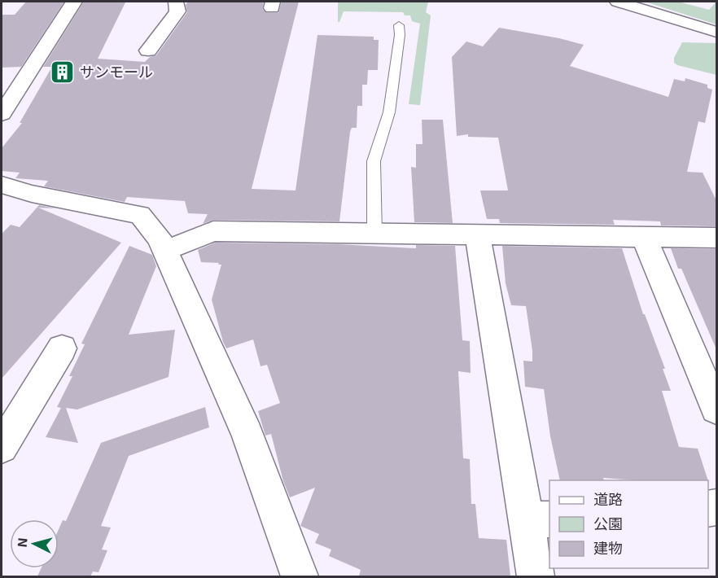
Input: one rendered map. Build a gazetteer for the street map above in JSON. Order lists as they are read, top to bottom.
{
  "places": {
    "building": ["サンモール"]
  },
  "legend": ["道路", "公園", "建物"],
  "north": "left"
}
